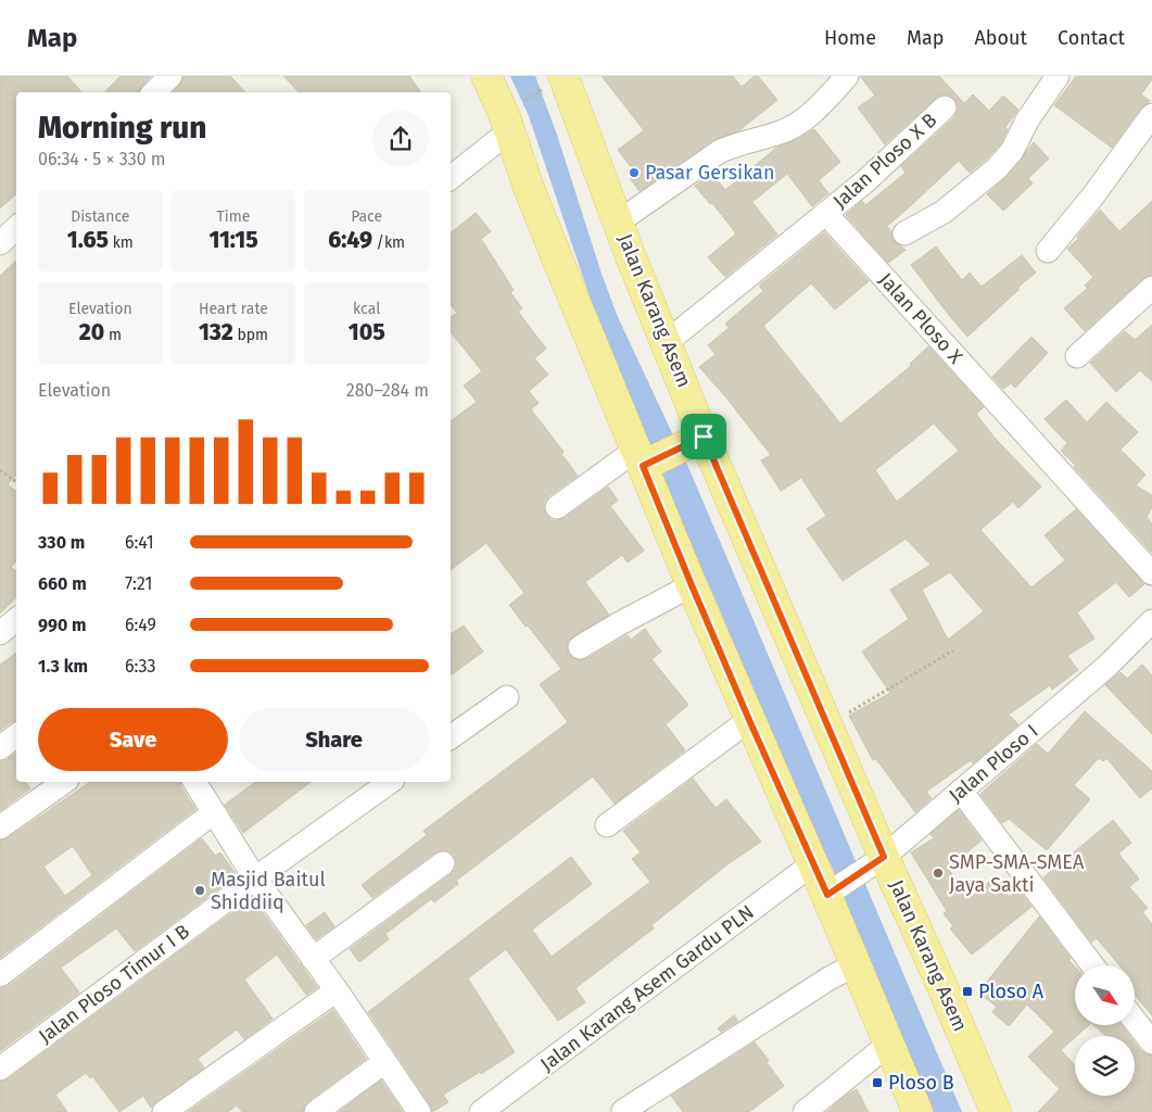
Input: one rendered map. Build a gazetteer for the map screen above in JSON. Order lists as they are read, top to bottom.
{
  "streets": {
    "main road": ["Jalan Karang Asem"],
    "street": [
      "Jalan Ploso X B",
      "Jalan Ploso X",
      "Jalan Ploso I",
      "Jalan Ploso Timur I B",
      "Jalan Karang Asem Gardu PLN"
    ]
  },
  "crossings": [
    ["Jalan Ploso X B", "Jalan Ploso X"],
    ["Jalan Karang Asem", "Jalan Ploso I"]
  ],
  "places": {
    "other": ["Pasar Gersikan", "SMP-SMA-SMEA Jaya Sakti", "Masjid Baitul Shiddiiq"],
    "transit": ["Ploso A", "Ploso B"]
  },
  "north": "bottom right",
  "page": {
    "header": "Map",
    "nav": [
      "Home",
      "Map",
      "About",
      "Contact"
    ],
    "heading": ["Morning run", "06:34 · 5 × 330 m"],
    "stats": [
      ["Distance", "1.65 km"],
      ["Time", "11:15"],
      ["Pace", "6:49 /km"],
      ["Elevation", "20 m"],
      ["Heart rate", "132 bpm"],
      ["kcal", "105"]
    ],
    "chart": ["Elevation", "280–284 m"],
    "list": [
      {
        "name": "330 m",
        "note": "6:41"
      },
      {
        "name": "660 m",
        "note": "7:21"
      },
      {
        "name": "990 m",
        "note": "6:49"
      },
      {
        "name": "1.3 km",
        "note": "6:33"
      }
    ],
    "buttons": ["Save", "Share"]
  }
}
